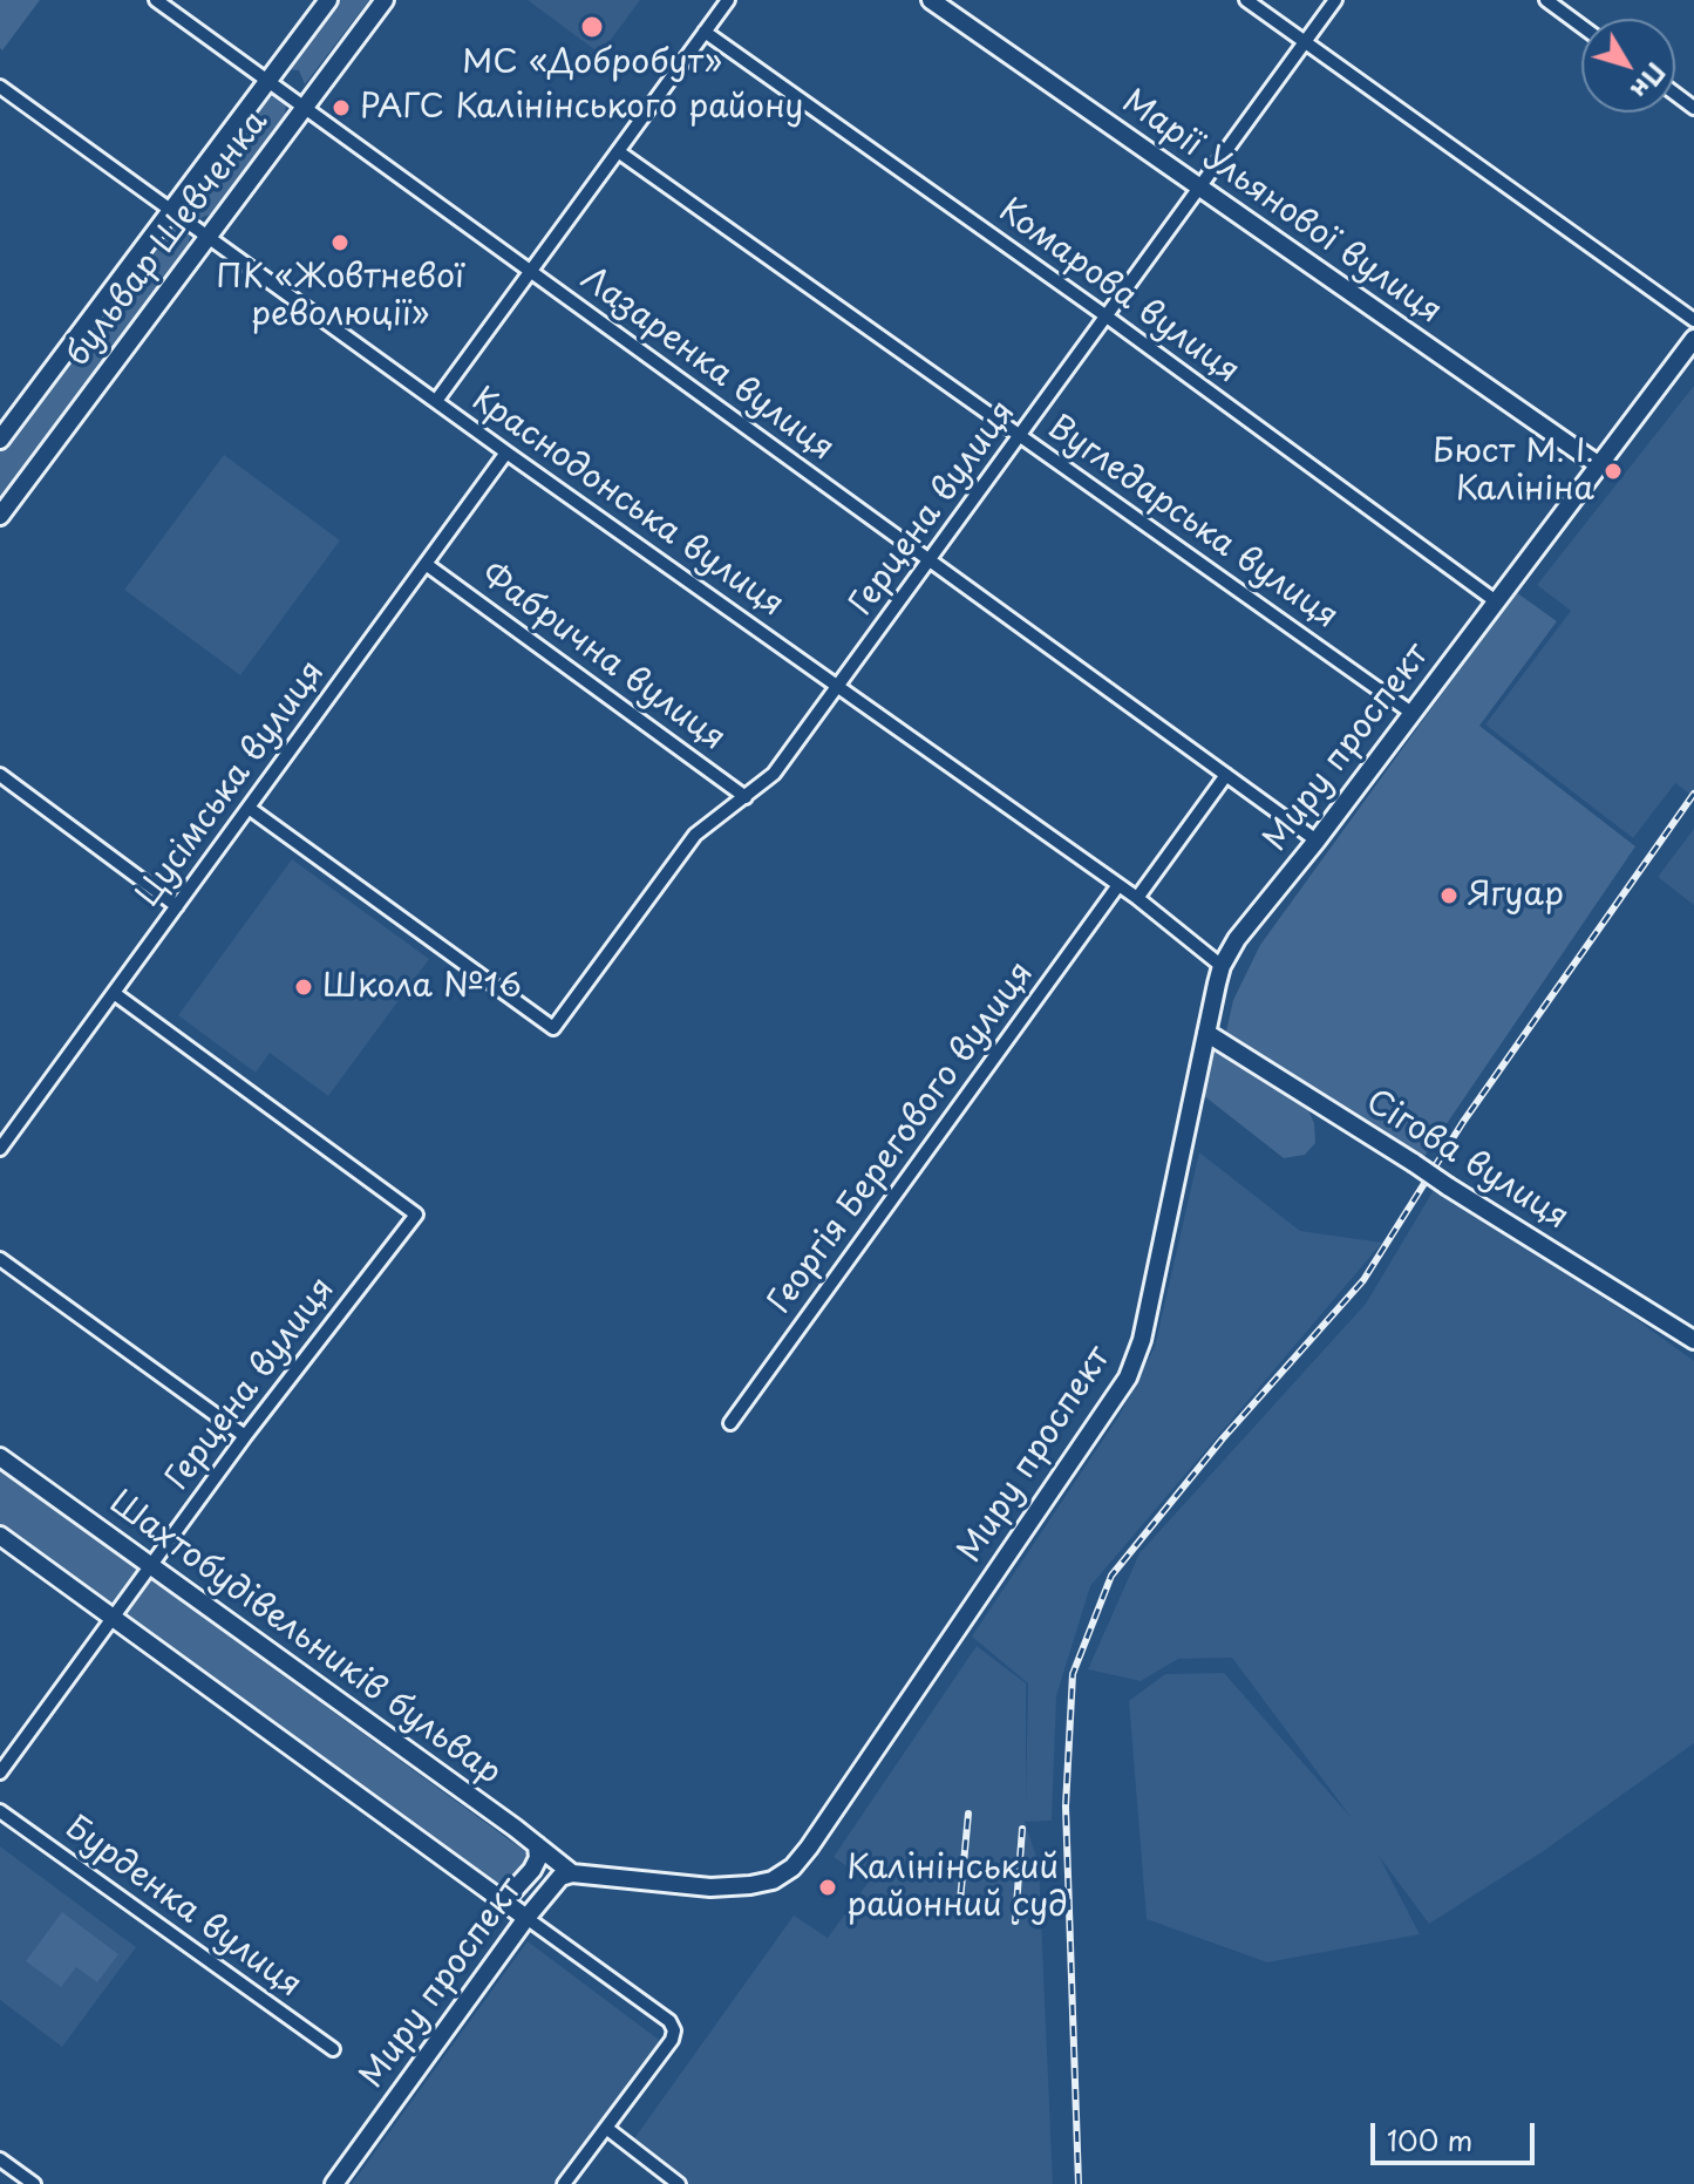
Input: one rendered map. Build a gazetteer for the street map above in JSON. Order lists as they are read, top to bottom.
{
  "streets": {
    "main road": [
      "Марії Ульянової вулиця",
      "бульвар Шевченка",
      "Миру проспект",
      "Сігова вулиця",
      "Шахтобудівельників бульвар"
    ],
    "street": [
      "Комарова вулиця",
      "Лазаренка вулиця",
      "Краснодонська вулиця",
      "Герцена вулиця",
      "Вугледарська вулиця",
      "Фабрична вулиця",
      "Цусімська вулиця",
      "Георгія Берегового вулиця",
      "Бурденка вулиця"
    ]
  },
  "crossings": [
    ["Марії Ульянової вулиця", "Герцена вулиця"],
    ["Марії Ульянової вулиця", "Миру проспект"],
    ["бульвар Шевченка", "Лазаренка вулиця"],
    ["бульвар Шевченка", "Краснодонська вулиця"],
    ["Комарова вулиця", "Герцена вулиця"],
    ["Комарова вулиця", "Миру проспект"],
    ["Лазаренка вулиця", "Герцена вулиця"],
    ["Лазаренка вулиця", "Миру проспект"],
    ["Краснодонська вулиця", "Герцена вулиця"],
    ["Краснодонська вулиця", "Миру проспект"],
    ["Краснодонська вулиця", "Цусімська вулиця"],
    ["Краснодонська вулиця", "Георгія Берегового вулиця"],
    ["Герцена вулиця", "Вугледарська вулиця"],
    ["Герцена вулиця", "Фабрична вулиця"],
    ["Герцена вулиця", "Цусімська вулиця"],
    ["Герцена вулиця", "Шахтобудівельників бульвар"],
    ["Вугледарська вулиця", "Миру проспект"],
    ["Фабрична вулиця", "Цусімська вулиця"],
    ["Миру проспект", "Сігова вулиця"],
    ["Миру проспект", "Шахтобудівельників бульвар"]
  ],
  "places": [
    "МС «Добробут»",
    "РАГС Калінінського району",
    "ПК «Жовтневої революції»",
    "Бюст М. І. Калініна",
    "Ягуар",
    "Школа №16",
    "Калінінський районний суд"
  ],
  "scale_bar": "100 m",
  "north": "bottom right"
}
